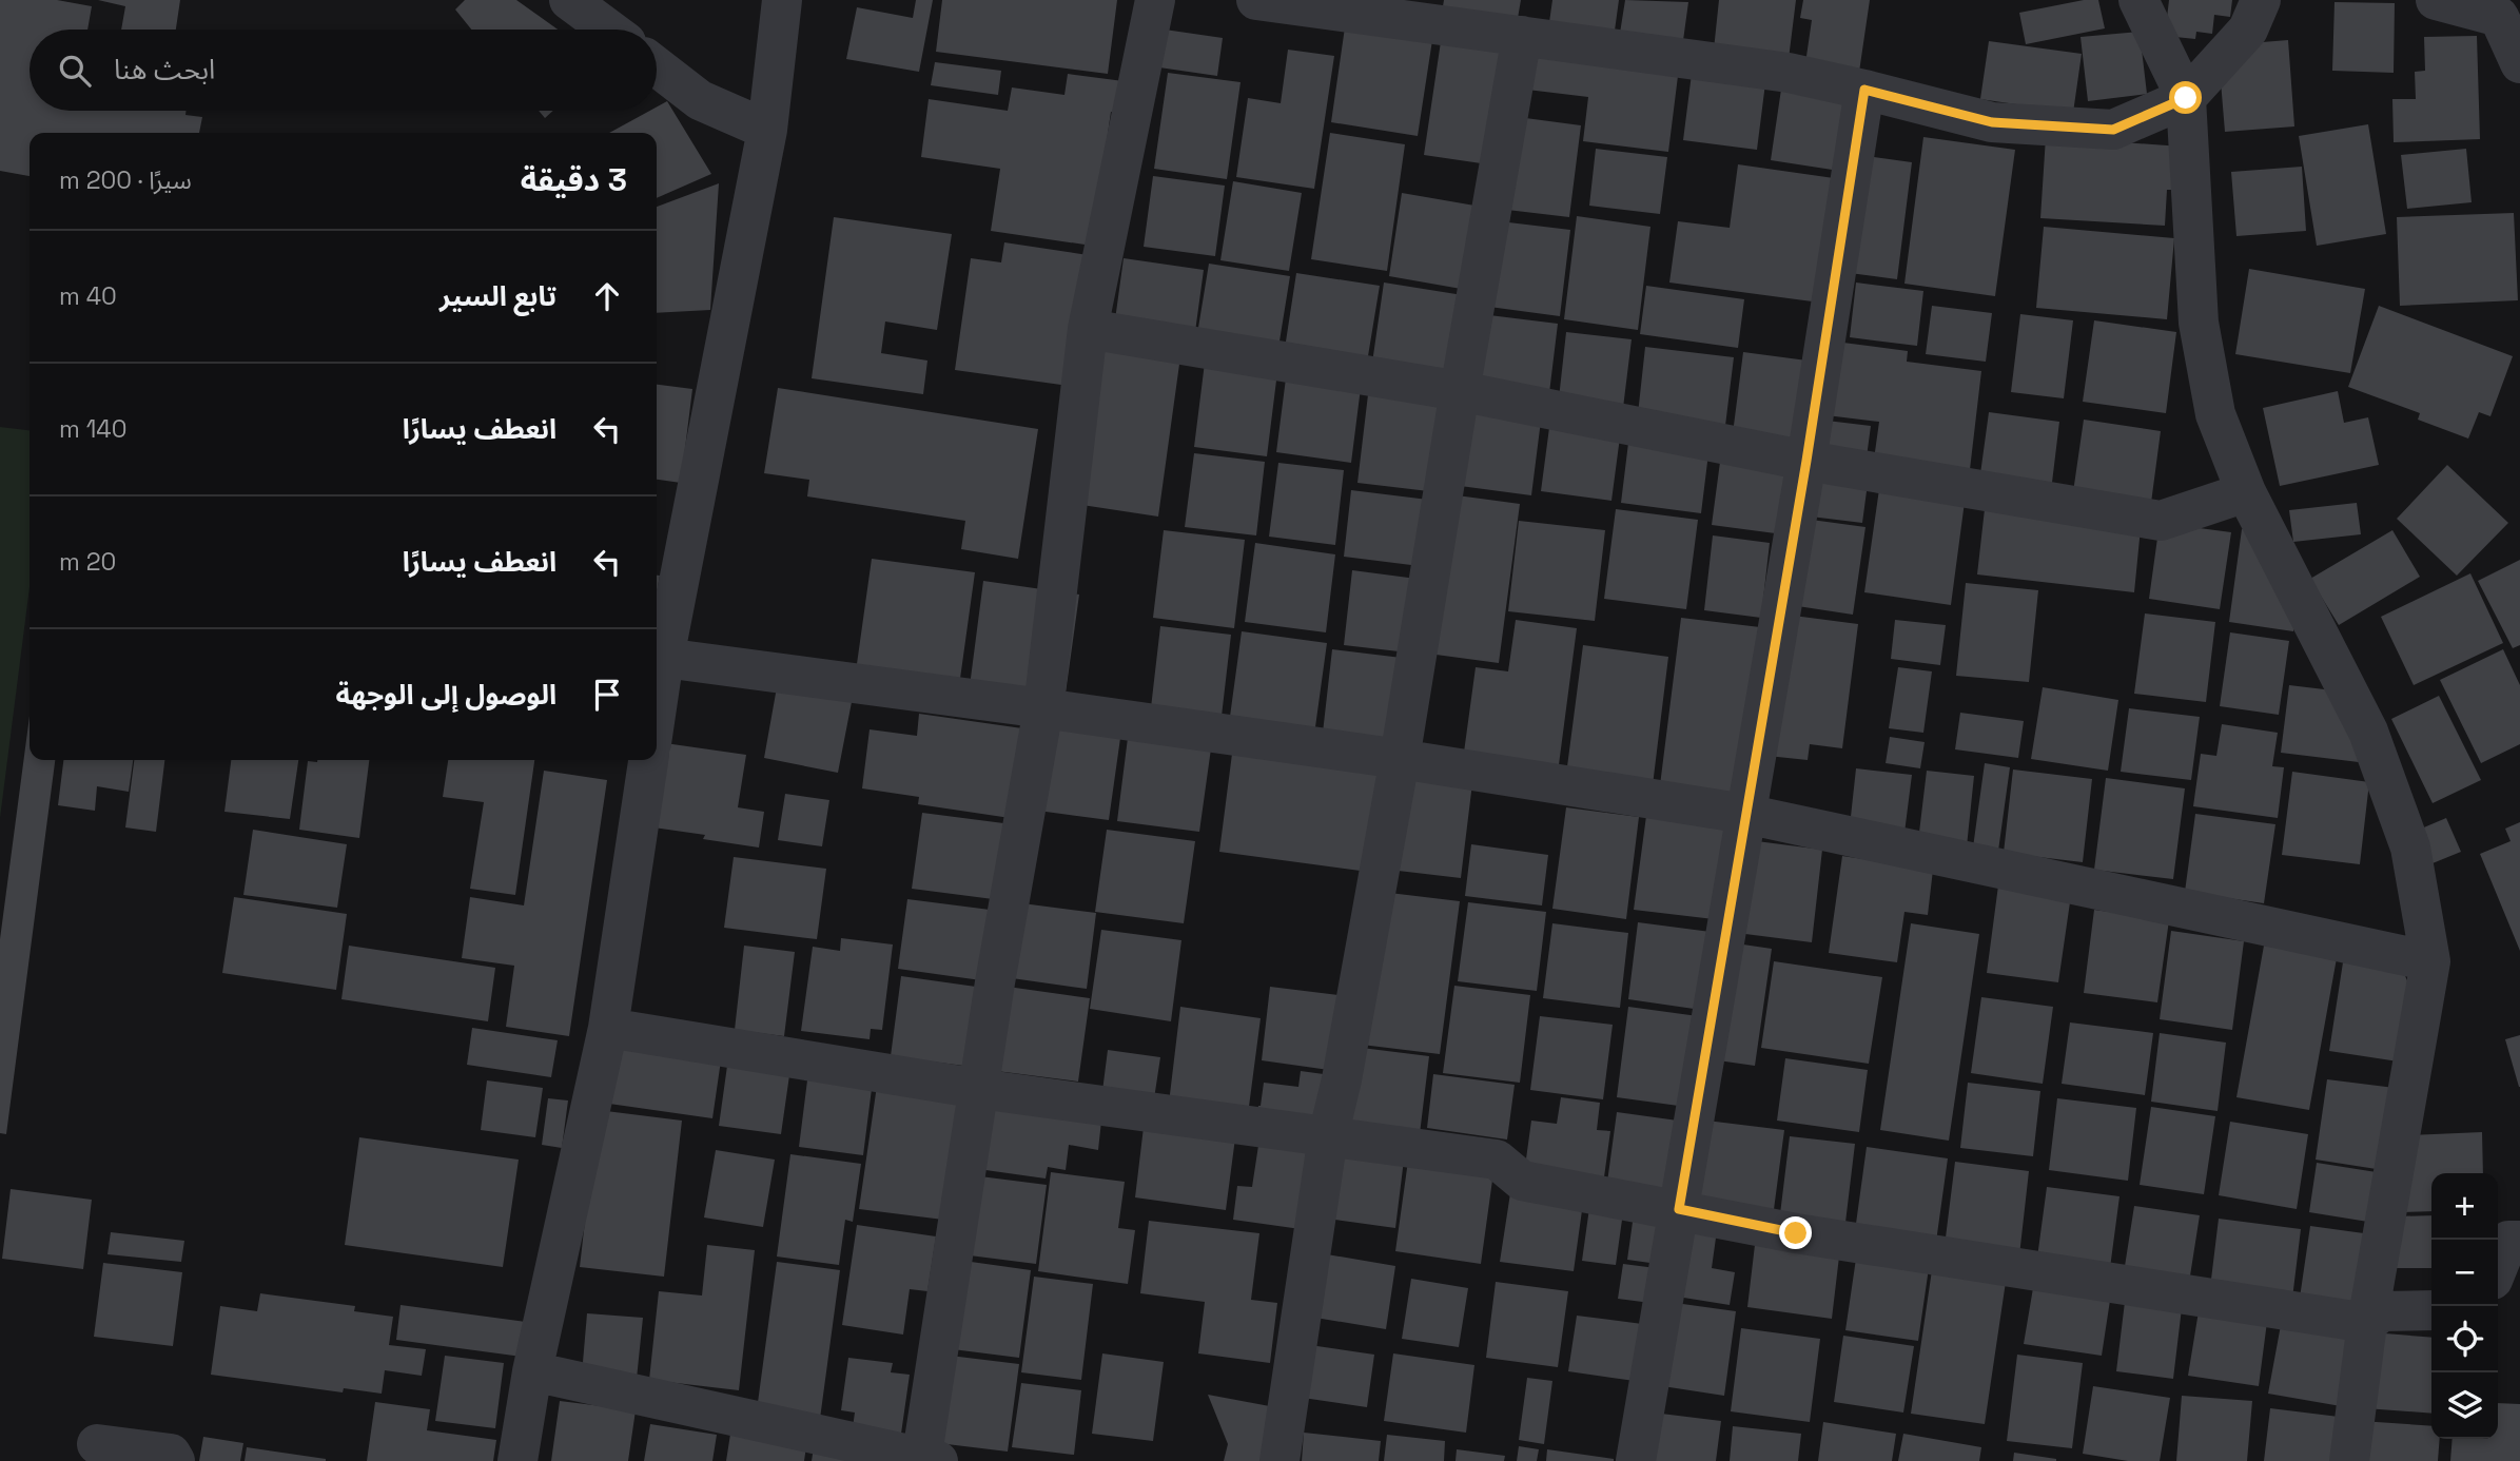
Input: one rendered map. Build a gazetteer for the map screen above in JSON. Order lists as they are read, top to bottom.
{
  "page": {
    "search": "ابحث هنا",
    "heading": ["3 دقيقة", "سيرًا · 200 m"],
    "list": [
      ["تابع السير", "40 m"],
      ["انعطف يسارًا", "140 m"],
      ["انعطف يسارًا", "20 m"],
      "الوصول إلى الوجهة"
    ],
    "map_buttons": ["+", "−"]
  }
}
